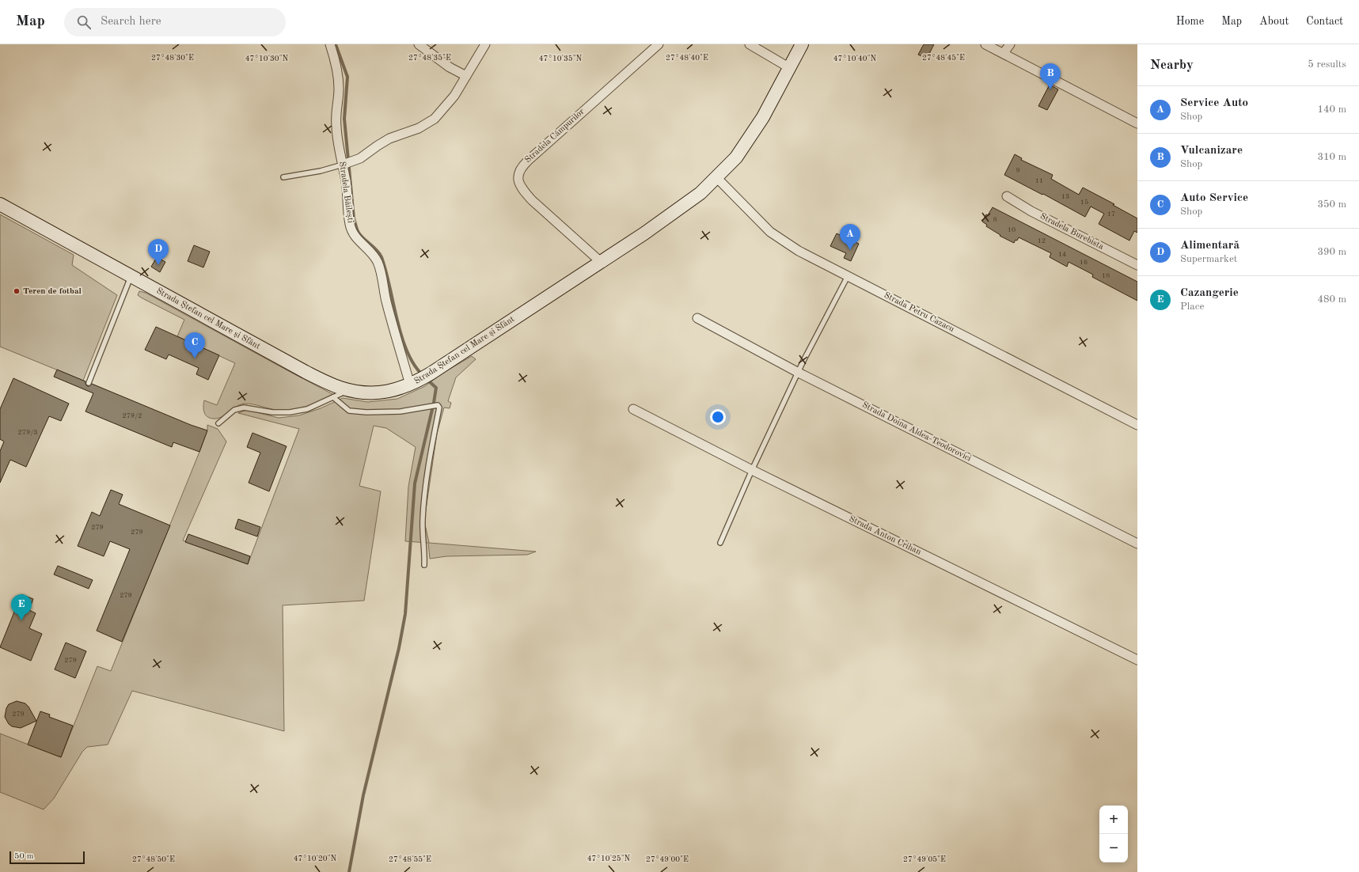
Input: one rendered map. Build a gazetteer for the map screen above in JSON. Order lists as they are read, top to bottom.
{
  "streets": {
    "main road": ["Strada Ștefan cel Mare și Sfânt"],
    "street": [
      "Stradela Câmpurilor",
      "Stradela Băilești",
      "Stradela Burebista",
      "Strada Petru Cazacu",
      "Strada Doina Aldea-Teodorovici",
      "Strada Anton Crihan"
    ]
  },
  "crossings": [
    ["Stradela Câmpurilor", "Strada Ștefan cel Mare și Sfânt"],
    ["Stradela Băilești", "Strada Ștefan cel Mare și Sfânt"],
    ["Strada Petru Cazacu", "Strada Ștefan cel Mare și Sfânt"]
  ],
  "places": ["Teren de fotbal"],
  "house_numbers": [
    "9",
    "11",
    "13",
    "15",
    "17",
    "8",
    "10",
    "12",
    "14",
    "16",
    "18",
    "279/2",
    "279/3",
    "279",
    "279",
    "279",
    "279",
    "279"
  ],
  "scale_bar": "50 m",
  "page": {
    "header": "Map",
    "search": "Search here",
    "nav": [
      "Home",
      "Map",
      "About",
      "Contact"
    ],
    "heading": ["Nearby", "5 results"],
    "pins": [
      "B",
      "A",
      "D",
      "C",
      "E"
    ],
    "list": [
      {
        "mark": "A",
        "name": "Service Auto",
        "note": "Shop",
        "value": "140 m"
      },
      {
        "mark": "B",
        "name": "Vulcanizare",
        "note": "Shop",
        "value": "310 m"
      },
      {
        "mark": "C",
        "name": "Auto Service",
        "note": "Shop",
        "value": "350 m"
      },
      {
        "mark": "D",
        "name": "Alimentară",
        "note": "Supermarket",
        "value": "390 m"
      },
      {
        "mark": "E",
        "name": "Cazangerie",
        "note": "Place",
        "value": "480 m"
      }
    ],
    "map_buttons": ["+", "−"],
    "scale": "50 m"
  },
  "coordinates": [
    "27°48'30\"E",
    "27°48'35\"E",
    "27°48'40\"E",
    "27°48'45\"E",
    "47°10'40\"N",
    "47°10'30\"N",
    "47°10'35\"N",
    "47°10'20\"N",
    "47°10'25\"N",
    "27°48'50\"E",
    "27°48'55\"E",
    "27°49'00\"E",
    "27°49'05\"E"
  ]
}
